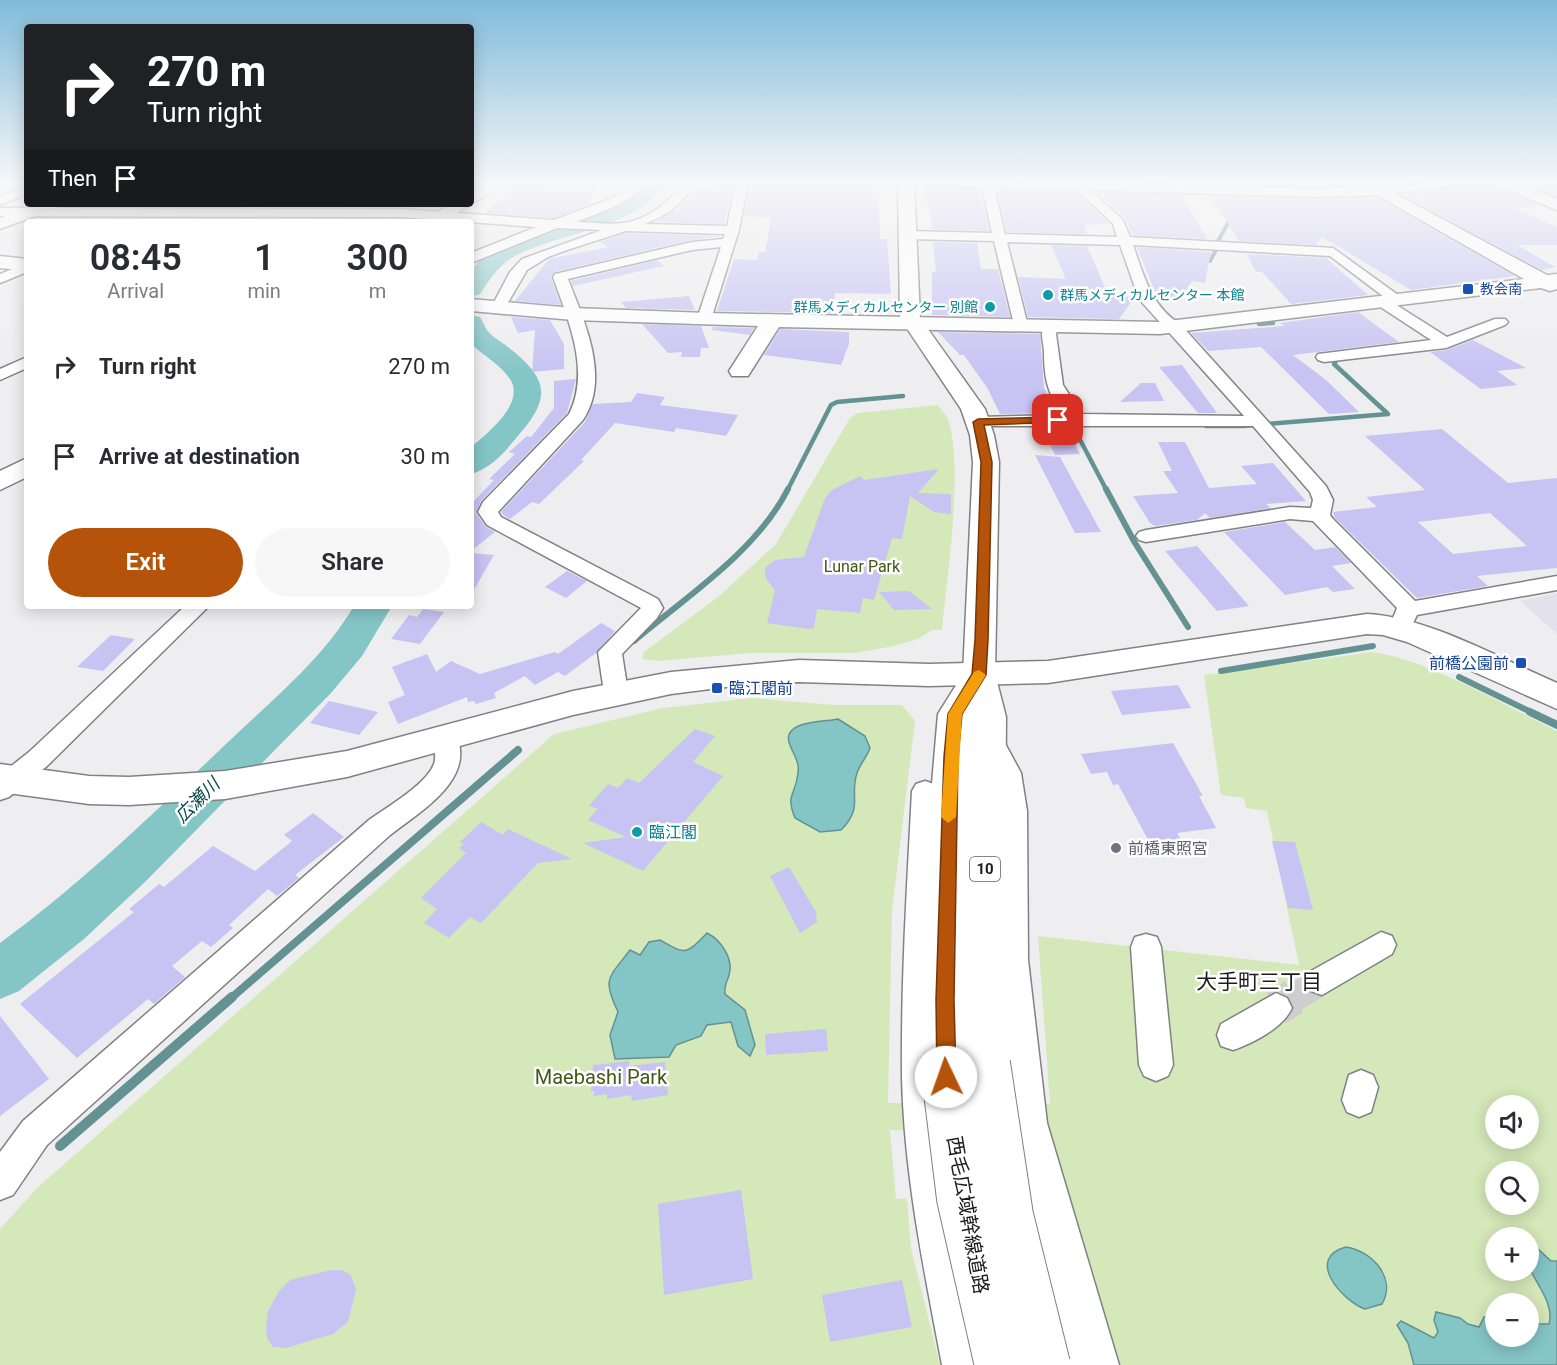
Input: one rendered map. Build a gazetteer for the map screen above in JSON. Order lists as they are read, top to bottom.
{
  "streets": {
    "street": ["10", "西毛広域幹線道路"]
  },
  "districts": ["大手町三丁目"],
  "water": ["広瀬川"],
  "parks": ["Lunar Park", "Maebashi Park"],
  "places": {
    "transit": ["教会南", "前橋公園前", "臨江閣前"],
    "other": [
      "群馬メディカルセンター 本館",
      "群馬メディカルセンター 別館",
      "臨江閣",
      "前橋東照宮"
    ]
  },
  "page": {
    "turn": ["270 m", "Turn right"],
    "then": "Then",
    "eta": [
      "08:45",
      "Arrival",
      "1",
      "min",
      "300",
      "m"
    ],
    "list": [
      {
        "name": "Turn right",
        "value": "270 m"
      },
      {
        "name": "Arrive at destination",
        "value": "30 m"
      }
    ],
    "buttons": ["Exit", "Share"],
    "map_buttons": ["+", "−"]
  }
}
